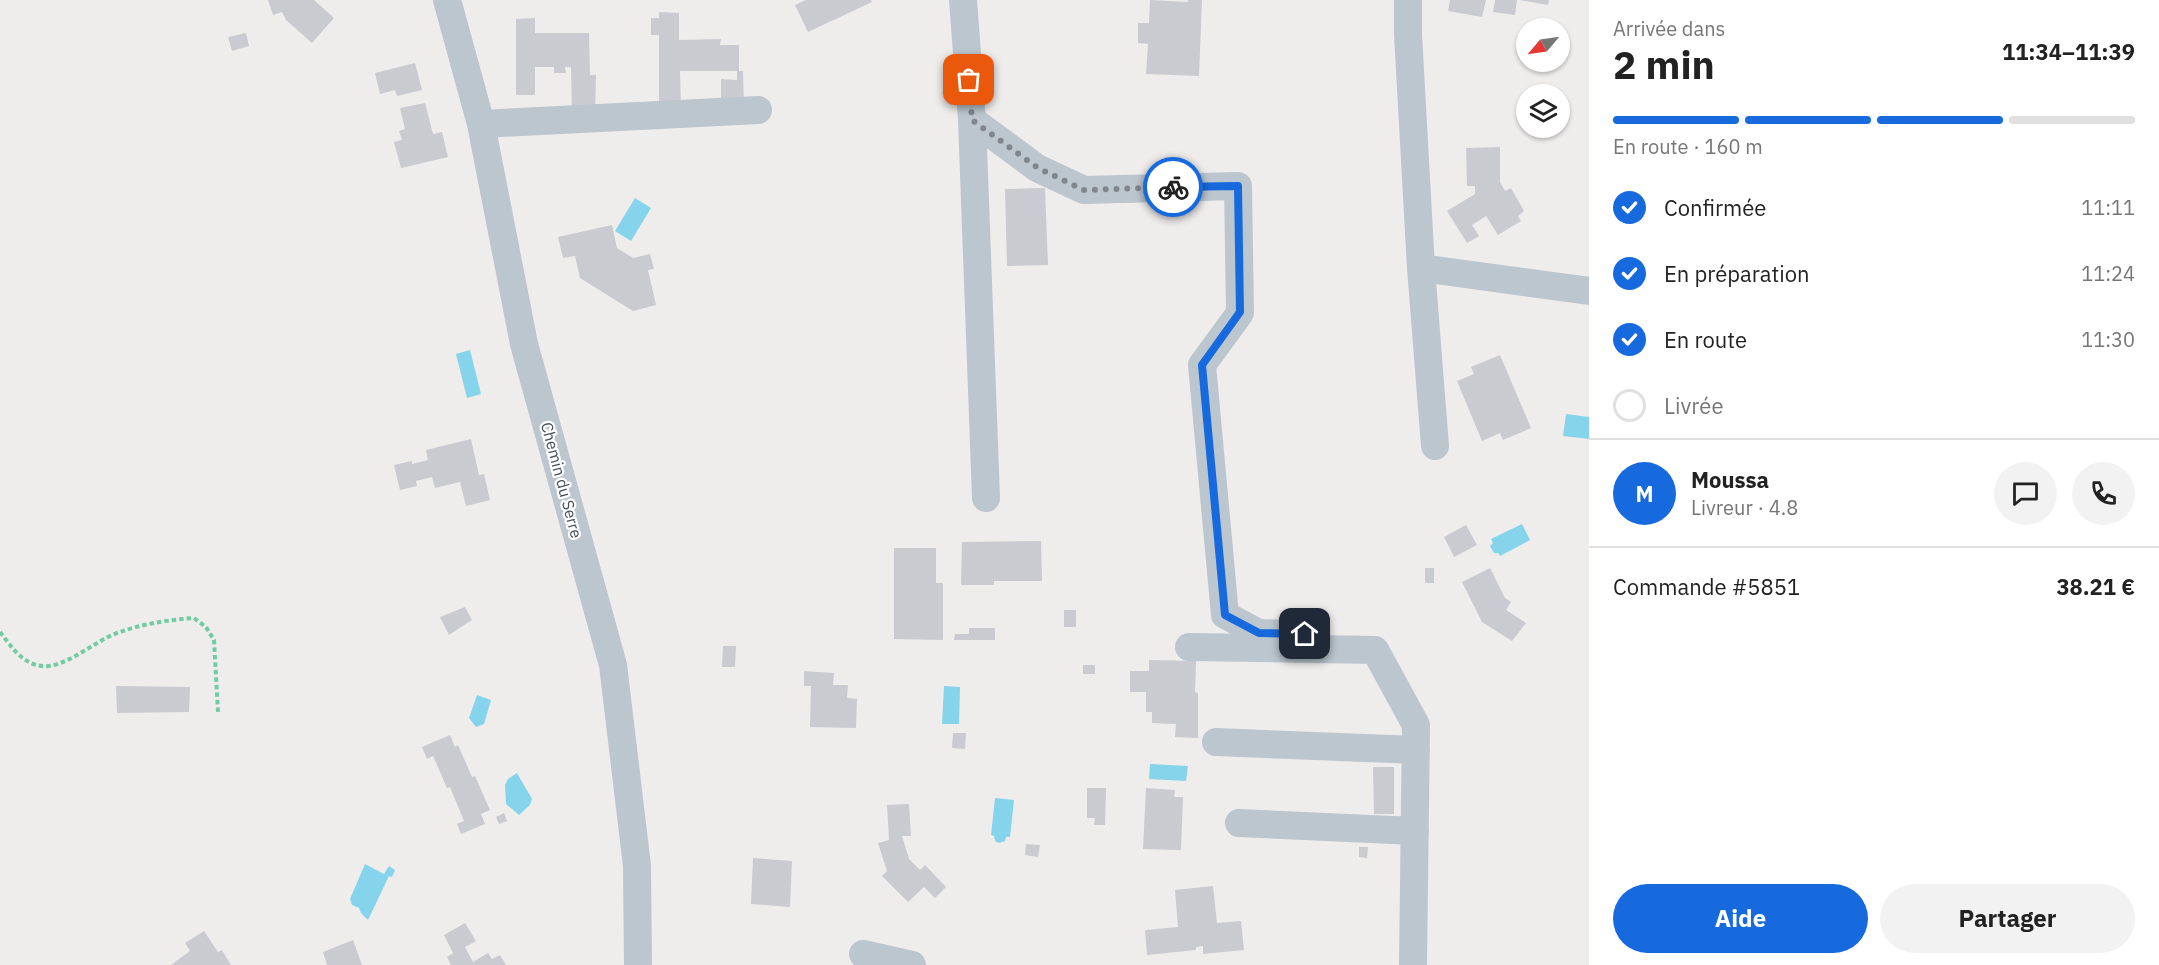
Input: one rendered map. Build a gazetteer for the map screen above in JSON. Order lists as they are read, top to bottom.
{
  "streets": {
    "street": ["Chemin du Serre"]
  },
  "north": "bottom left",
  "page": {
    "heading": ["2 min", "Arrivée dans", "11:34–11:39"],
    "panel": [
      "Moussa",
      "Livreur · 4.8",
      "Commande #5851",
      "38.21 €"
    ],
    "bar": "En route · 160 m",
    "list": [
      ["Confirmée", "11:11"],
      ["En préparation", "11:24"],
      ["En route", "11:30"],
      "Livrée"
    ],
    "round": "M",
    "buttons": ["Aide", "Partager"]
  }
}
